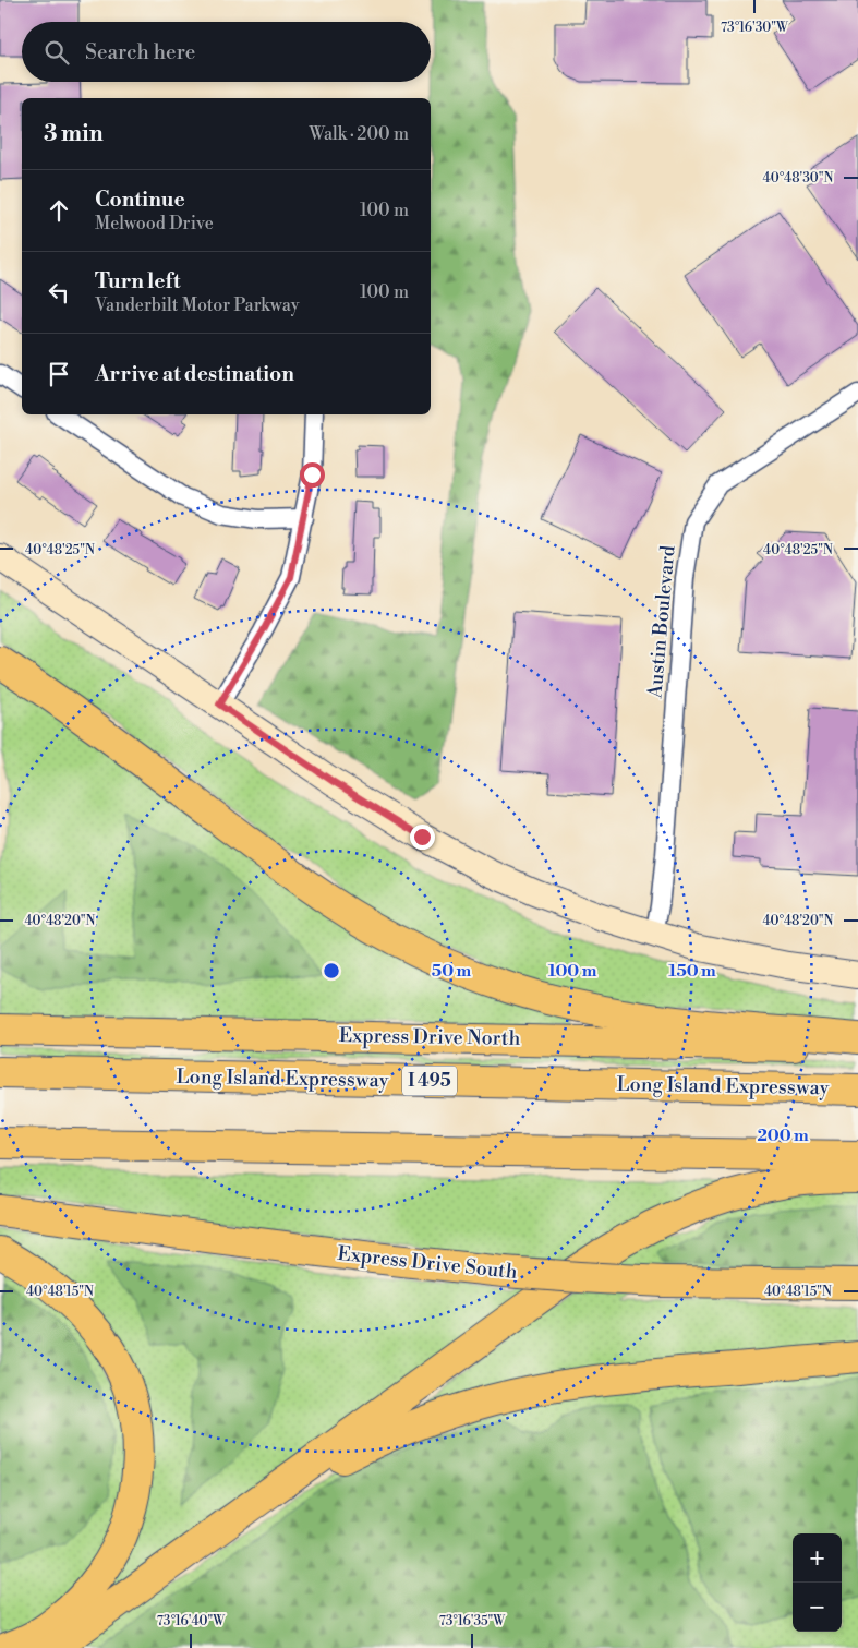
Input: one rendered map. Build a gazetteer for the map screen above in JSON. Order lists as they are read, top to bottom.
{
  "streets": {
    "highway": [
      "Express Drive North",
      "Long Island Expressway",
      "I 495",
      "Express Drive South"
    ],
    "street": ["Austin Boulevard"]
  },
  "page": {
    "search": "Search here",
    "heading": ["3 min", "Walk · 200 m"],
    "list": [
      ["Continue", "Melwood Drive", "100 m"],
      ["Turn left", "Vanderbilt Motor Parkway", "100 m"],
      "Arrive at destination"
    ],
    "map_buttons": ["+", "−"]
  },
  "coordinates": [
    "73°16'30\"W",
    "40°48'30\"N",
    "40°48'25\"N",
    "40°48'20\"N",
    "40°48'15\"N",
    "73°16'40\"W",
    "73°16'35\"W"
  ],
  "rings": [
    "50 m",
    "100 m",
    "150 m",
    "200 m"
  ]
}
